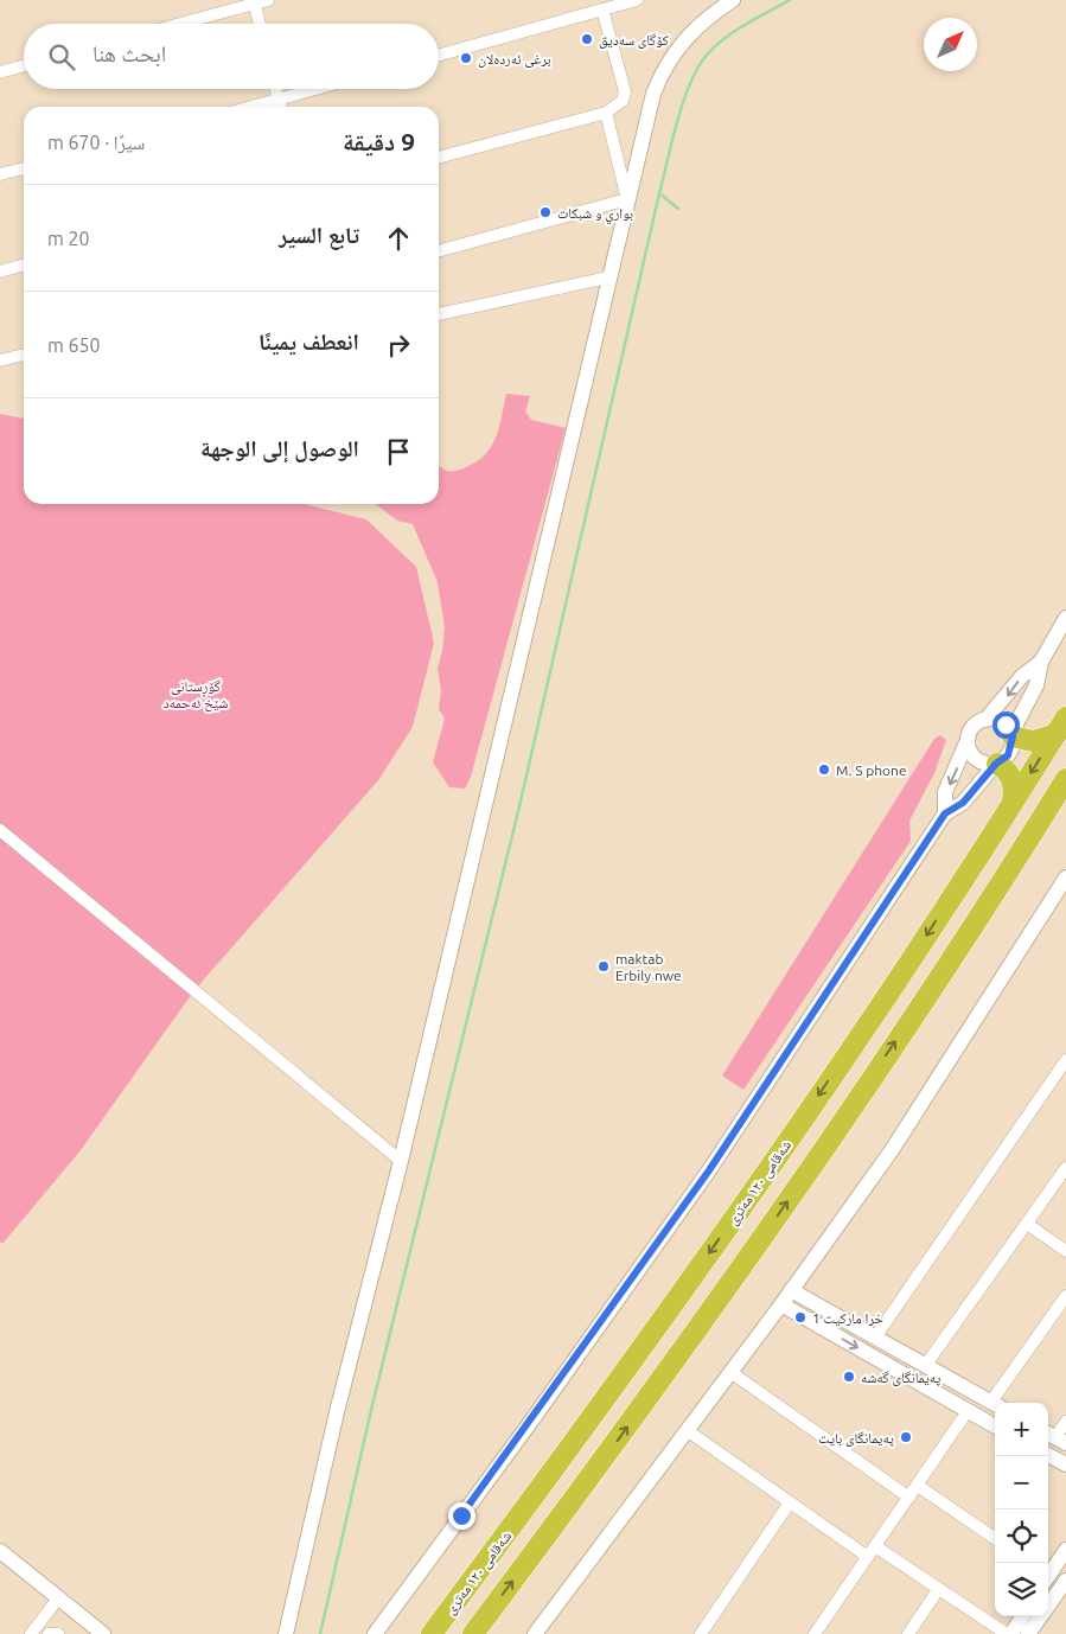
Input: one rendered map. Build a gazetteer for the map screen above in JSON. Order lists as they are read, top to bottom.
{
  "streets": {
    "highway": ["شەقامی ١٢٠ مەتری"]
  },
  "parks": ["گۆڕستانی شێخ ئەحمەد"],
  "places": [
    "کۆگای سەدیق",
    "برغی ئەردەلان",
    "بواري و شبكات",
    "M. S phone",
    "maktab Erbily nwe",
    "خرا ماركيت 1",
    "پەیمانگای گەشە",
    "پەیمانگای بایت"
  ],
  "north": "top right",
  "page": {
    "search": "ابحث هنا",
    "heading": ["9 دقيقة", "سيرًا · 670 m"],
    "list": [
      ["تابع السير", "20 m"],
      ["انعطف يمينًا", "650 m"],
      "الوصول إلى الوجهة"
    ],
    "map_buttons": ["+", "−"]
  }
}
